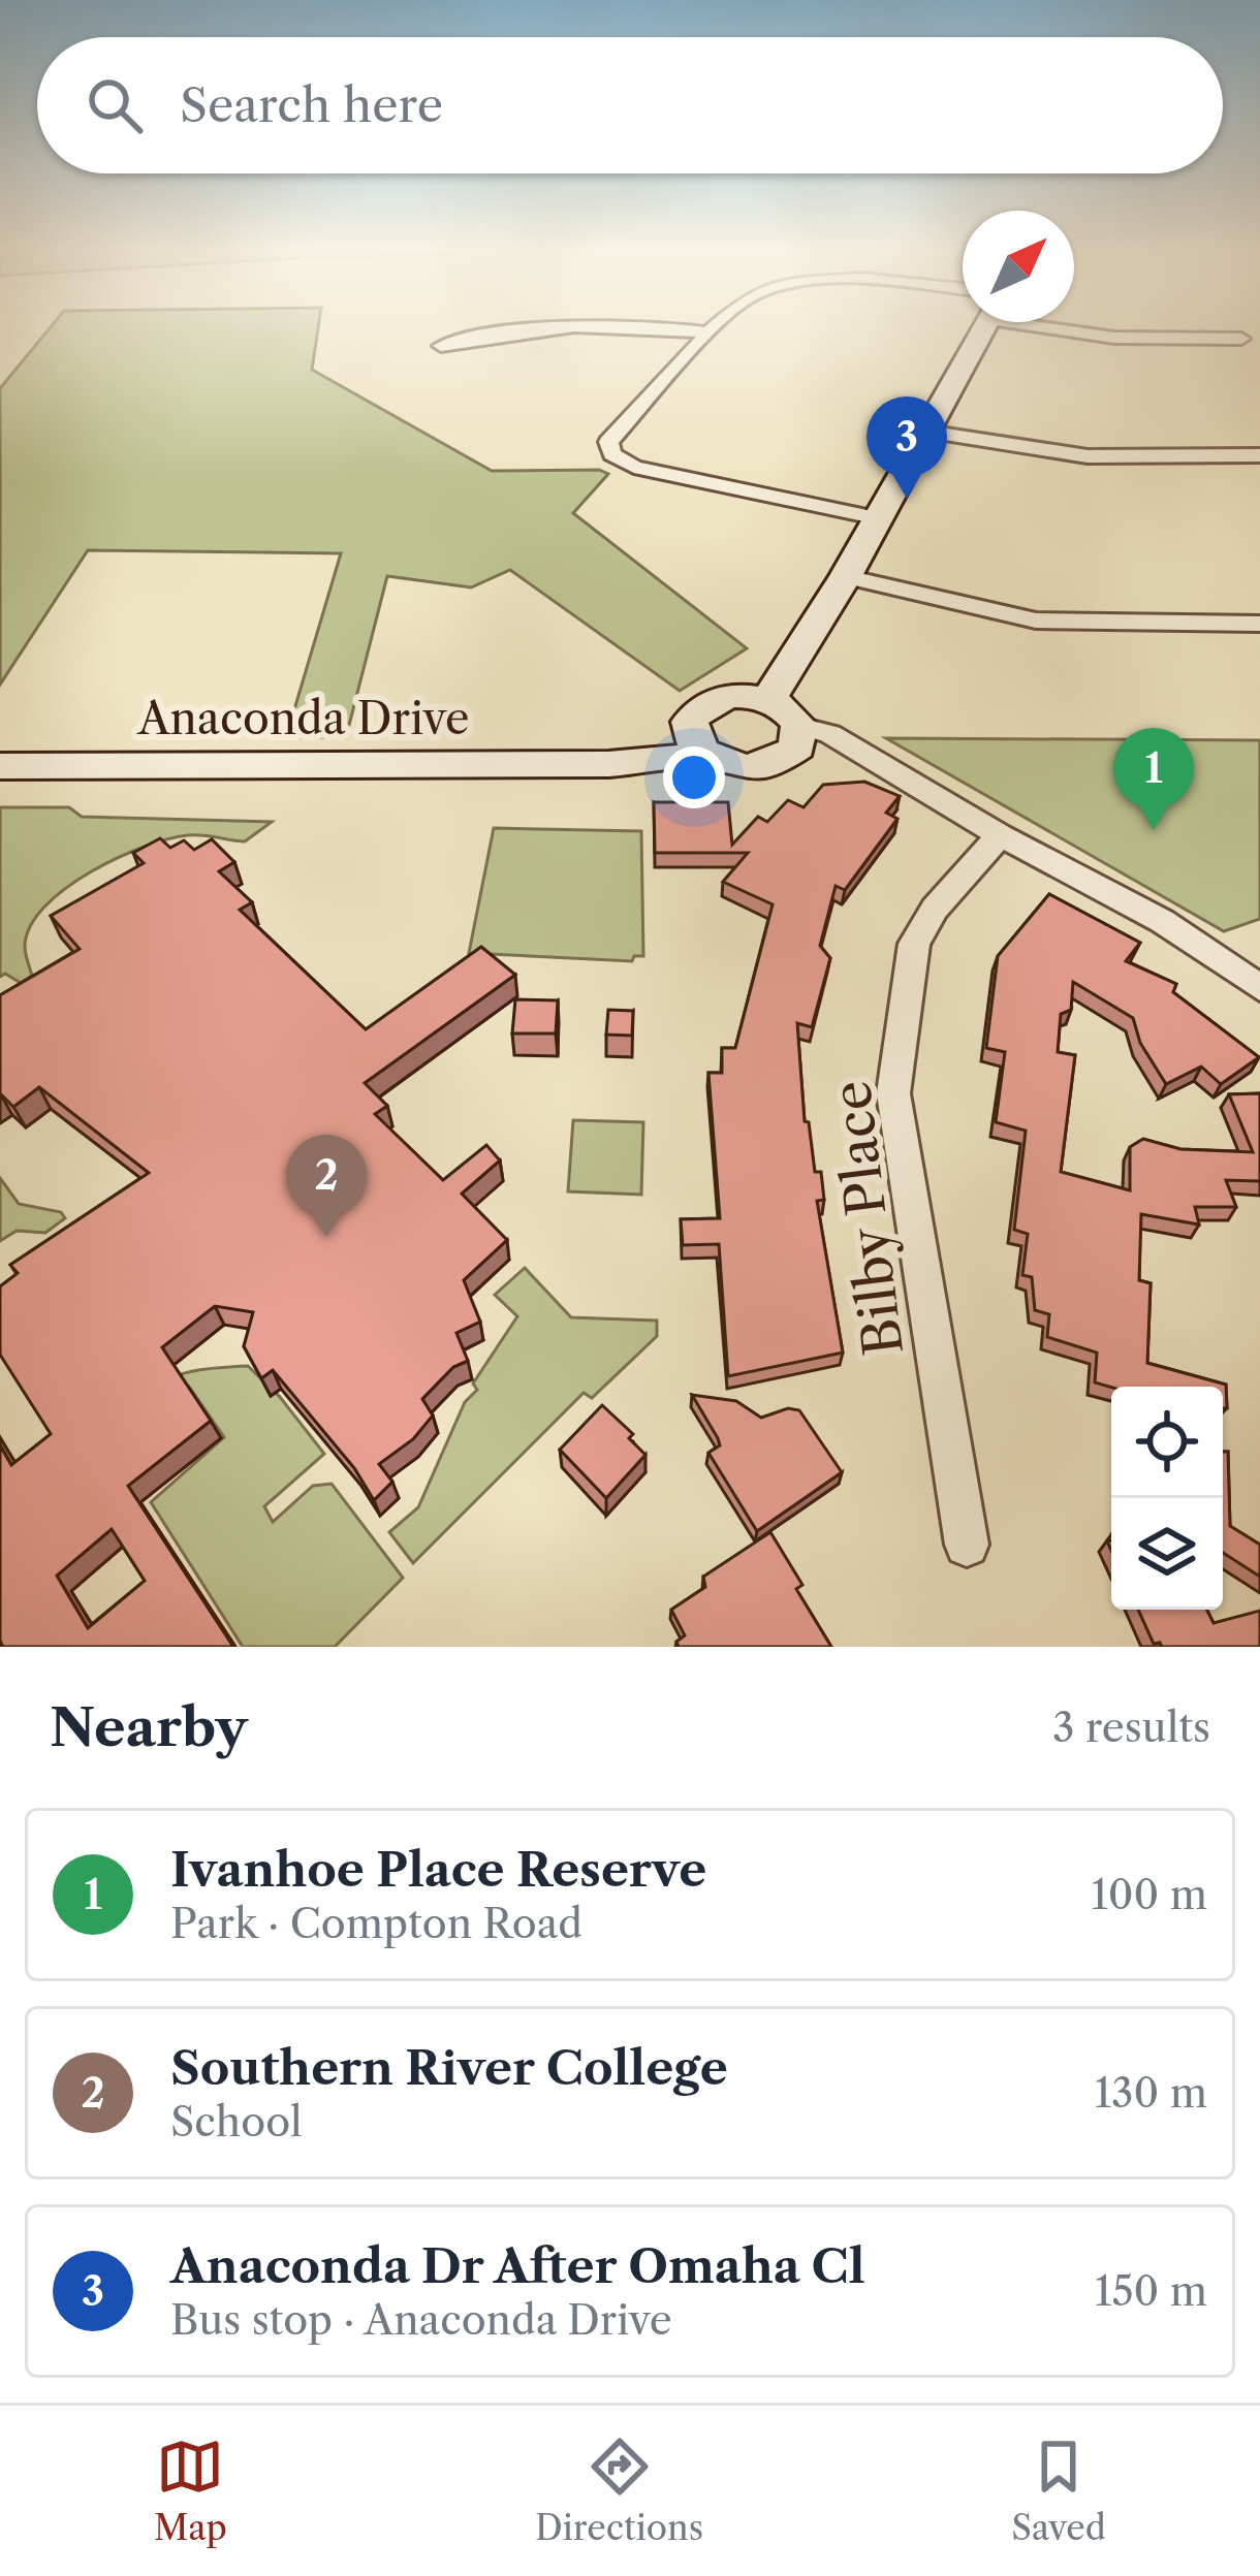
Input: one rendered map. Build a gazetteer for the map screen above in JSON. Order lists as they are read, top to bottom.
{
  "streets": {
    "main road": ["Anaconda Drive"],
    "street": ["Bilby Place"]
  },
  "north": "top right",
  "page": {
    "search": "Search here",
    "pins": ["3", "1", "2"],
    "heading": ["Nearby", "3 results"],
    "list": [
      {
        "mark": "1",
        "name": "Ivanhoe Place Reserve",
        "note": "Park · Compton Road",
        "value": "100 m"
      },
      {
        "mark": "2",
        "name": "Southern River College",
        "note": "School",
        "value": "130 m"
      },
      {
        "mark": "3",
        "name": "Anaconda Dr After Omaha Cl",
        "note": "Bus stop · Anaconda Drive",
        "value": "150 m"
      }
    ],
    "nav": ["Map", "Directions", "Saved"]
  }
}
